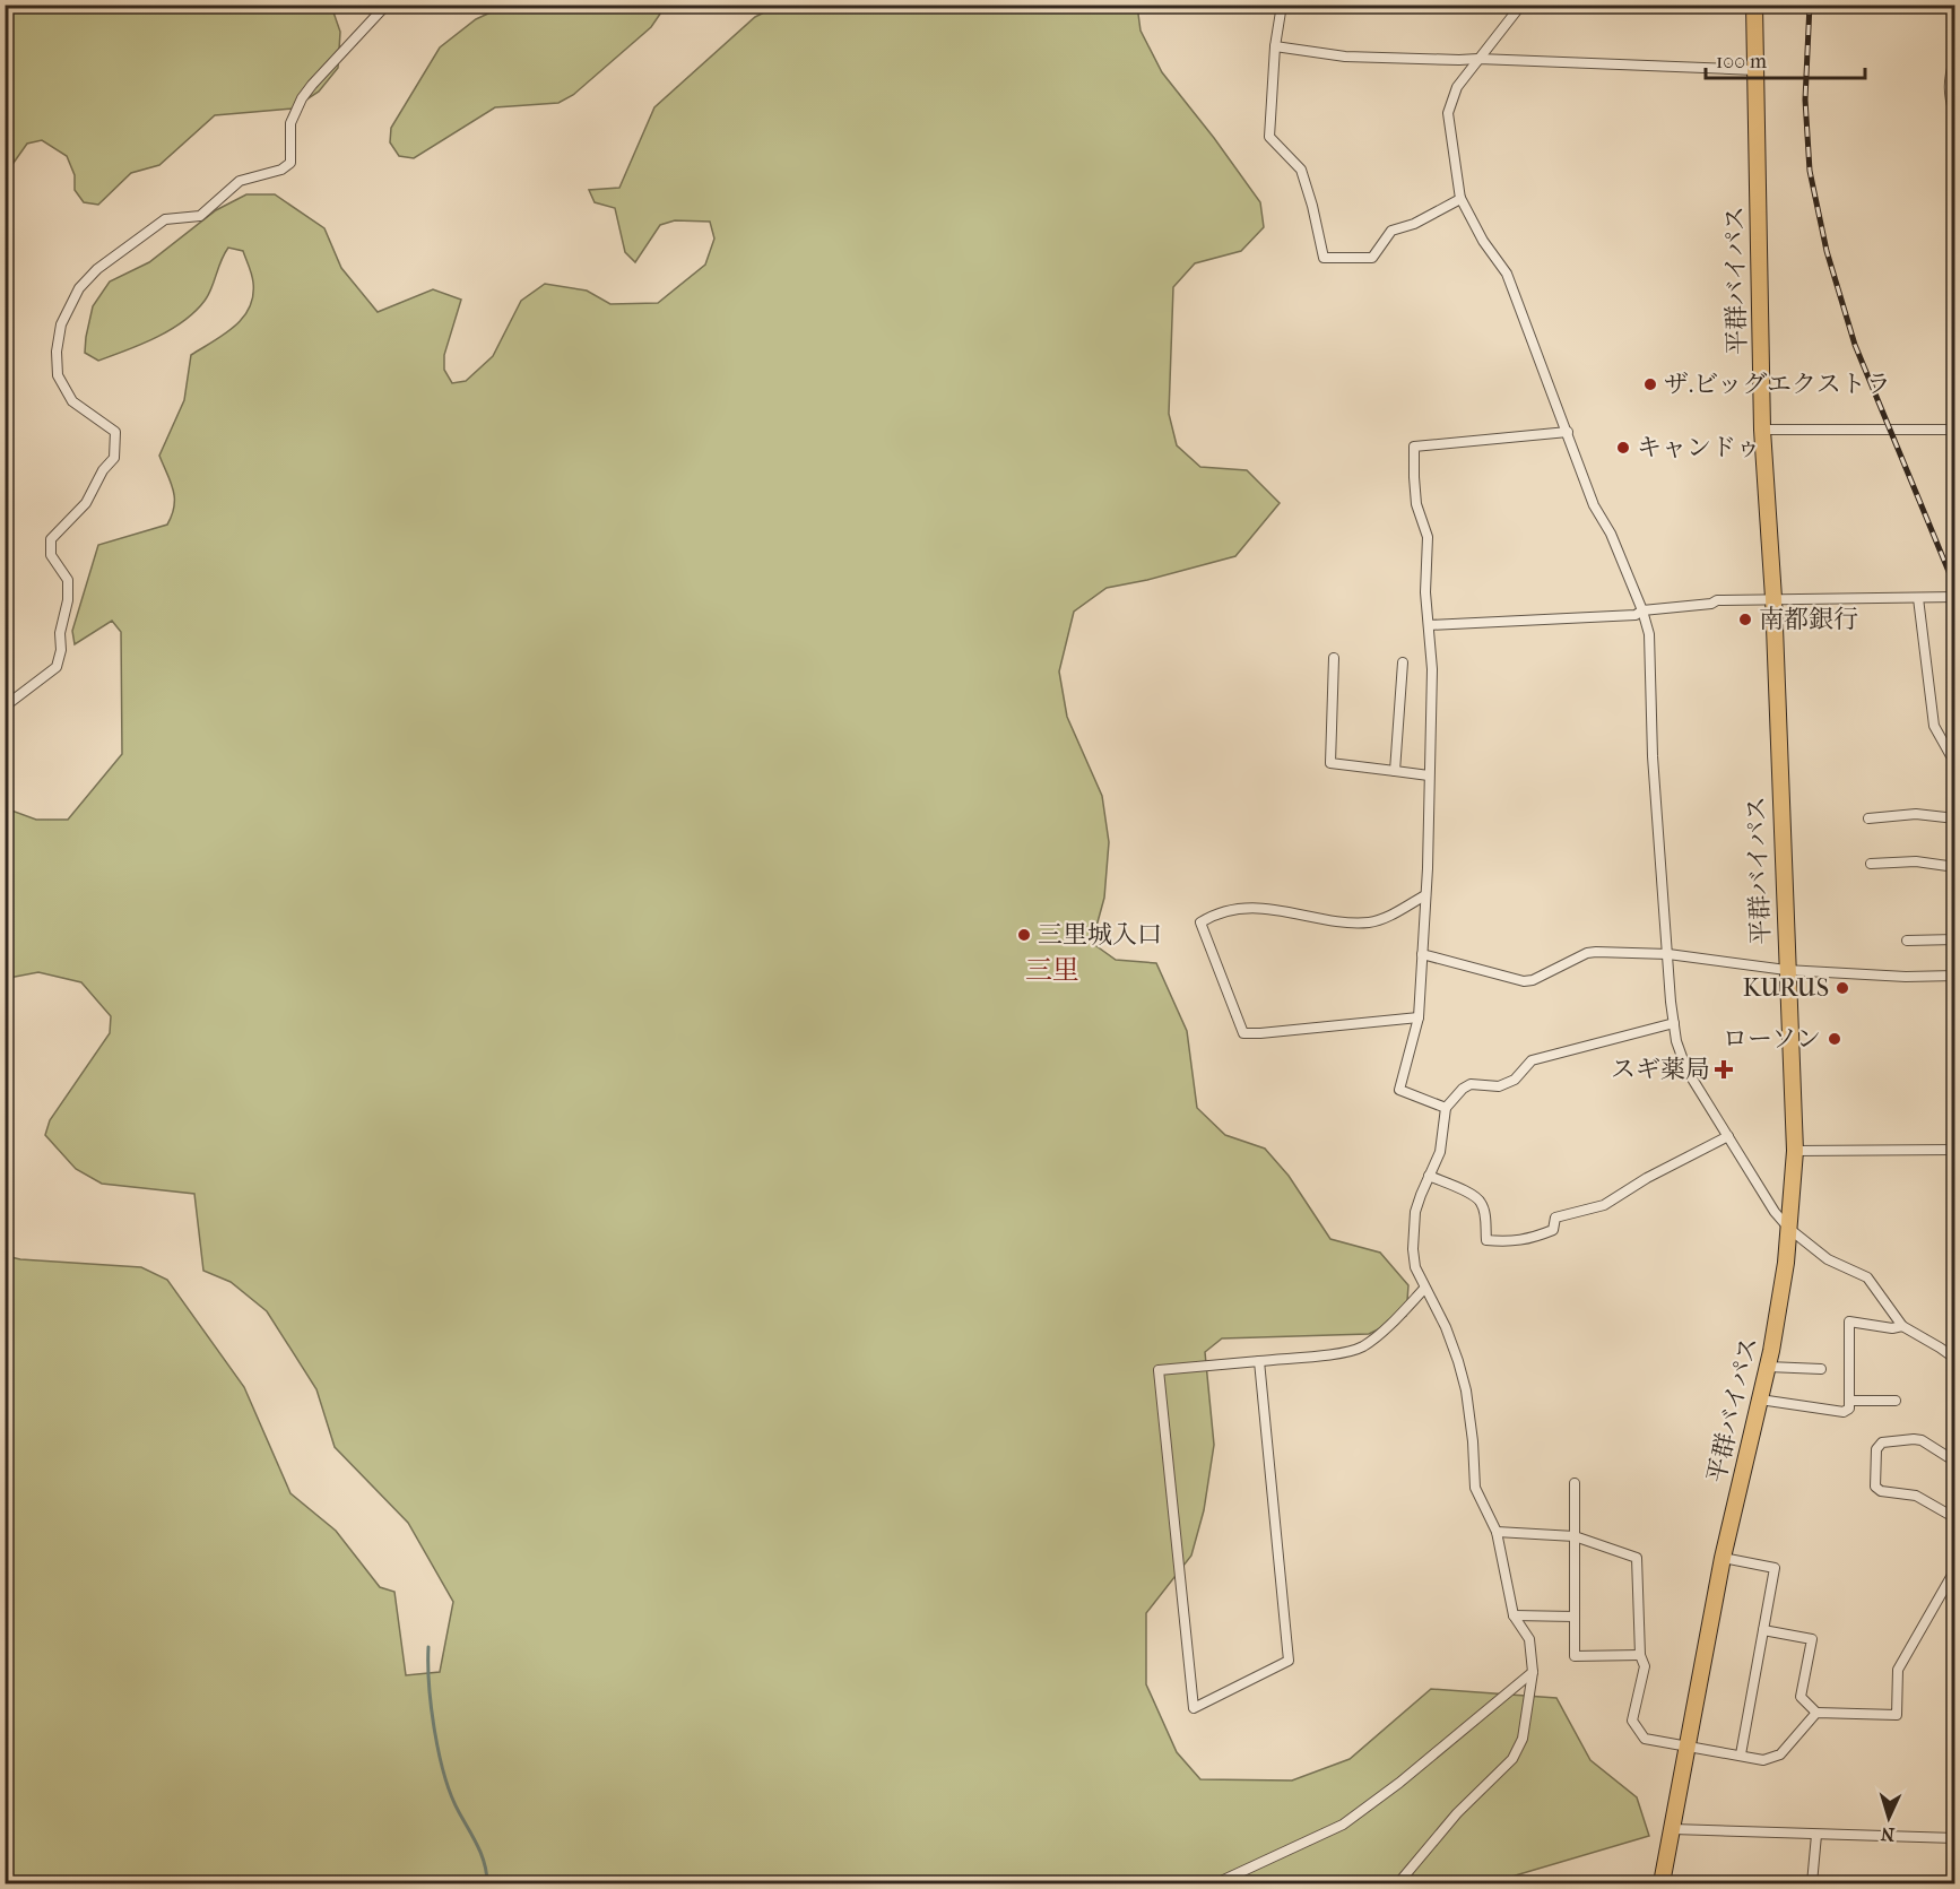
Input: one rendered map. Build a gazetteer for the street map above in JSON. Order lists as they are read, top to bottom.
{
  "streets": {
    "highway": ["平群バイパス"]
  },
  "districts": ["三里"],
  "places": {
    "other": [
      "ザ.ビッグエクストラ",
      "キャンドゥ",
      "南都銀行",
      "三里城入口",
      "KURUS",
      "ローソン"
    ],
    "health": ["スギ薬局"]
  },
  "scale_bar": "100 m",
  "north": "bottom"
}
